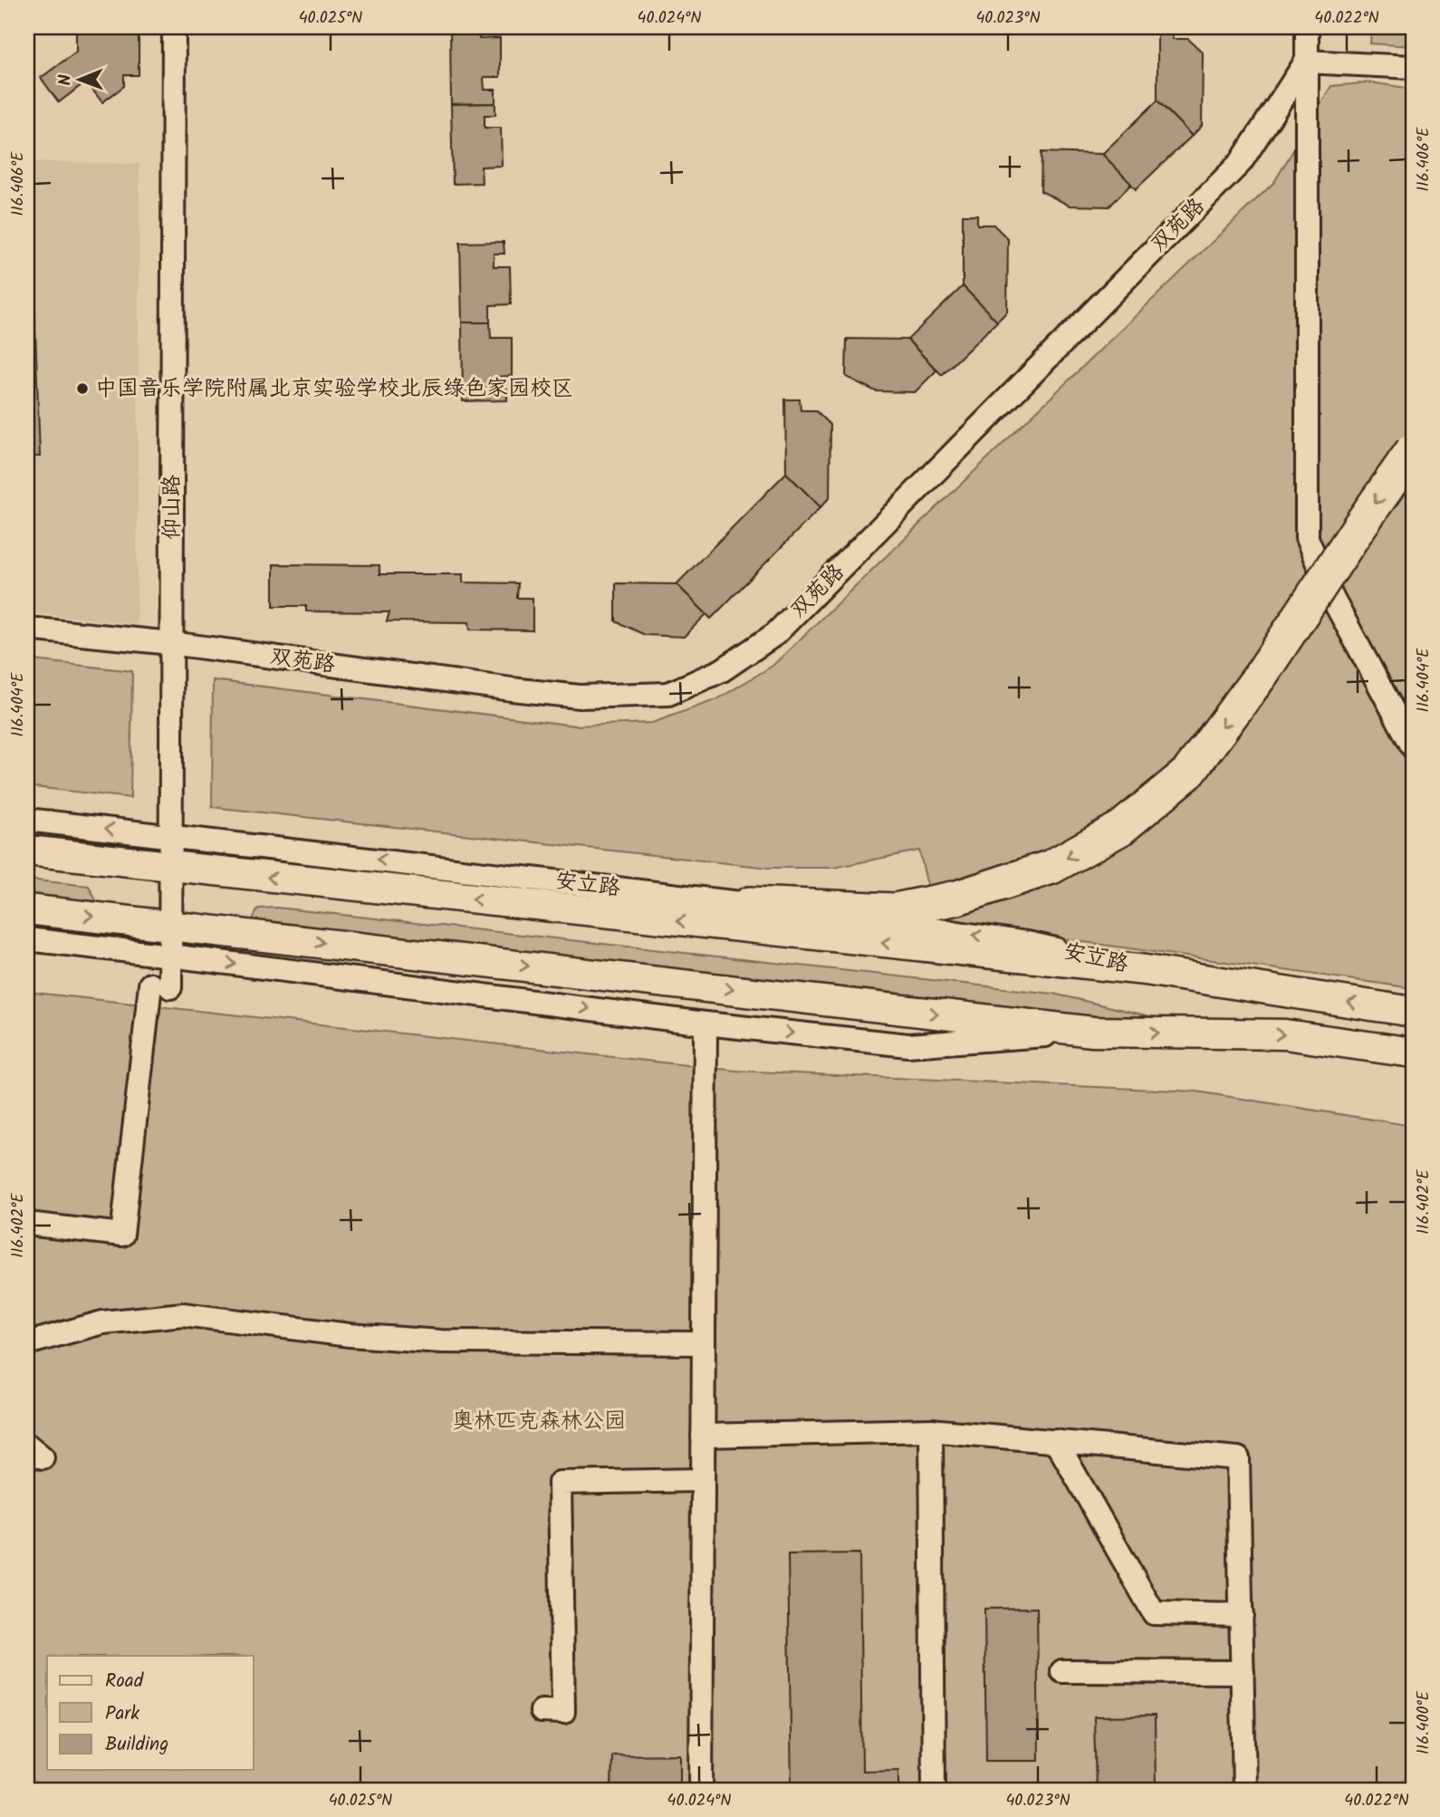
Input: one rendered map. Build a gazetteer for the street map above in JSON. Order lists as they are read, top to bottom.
{
  "streets": {
    "main road": ["安立路"],
    "street": ["双苑路", "仰山路"]
  },
  "crossings": [
    ["双苑路", "仰山路"],
    ["仰山路", "安立路"]
  ],
  "parks": ["奥林匹克森林公园"],
  "places": ["中国音乐学院附属北京实验学校北辰绿色家园校区"],
  "legend": ["Road", "Park", "Building"],
  "north": "left",
  "coordinates": [
    "40.025°N",
    "40.024°N",
    "40.023°N",
    "40.022°N",
    "116.406°E",
    "116.404°E",
    "116.402°E",
    "116.400°E"
  ]
}
